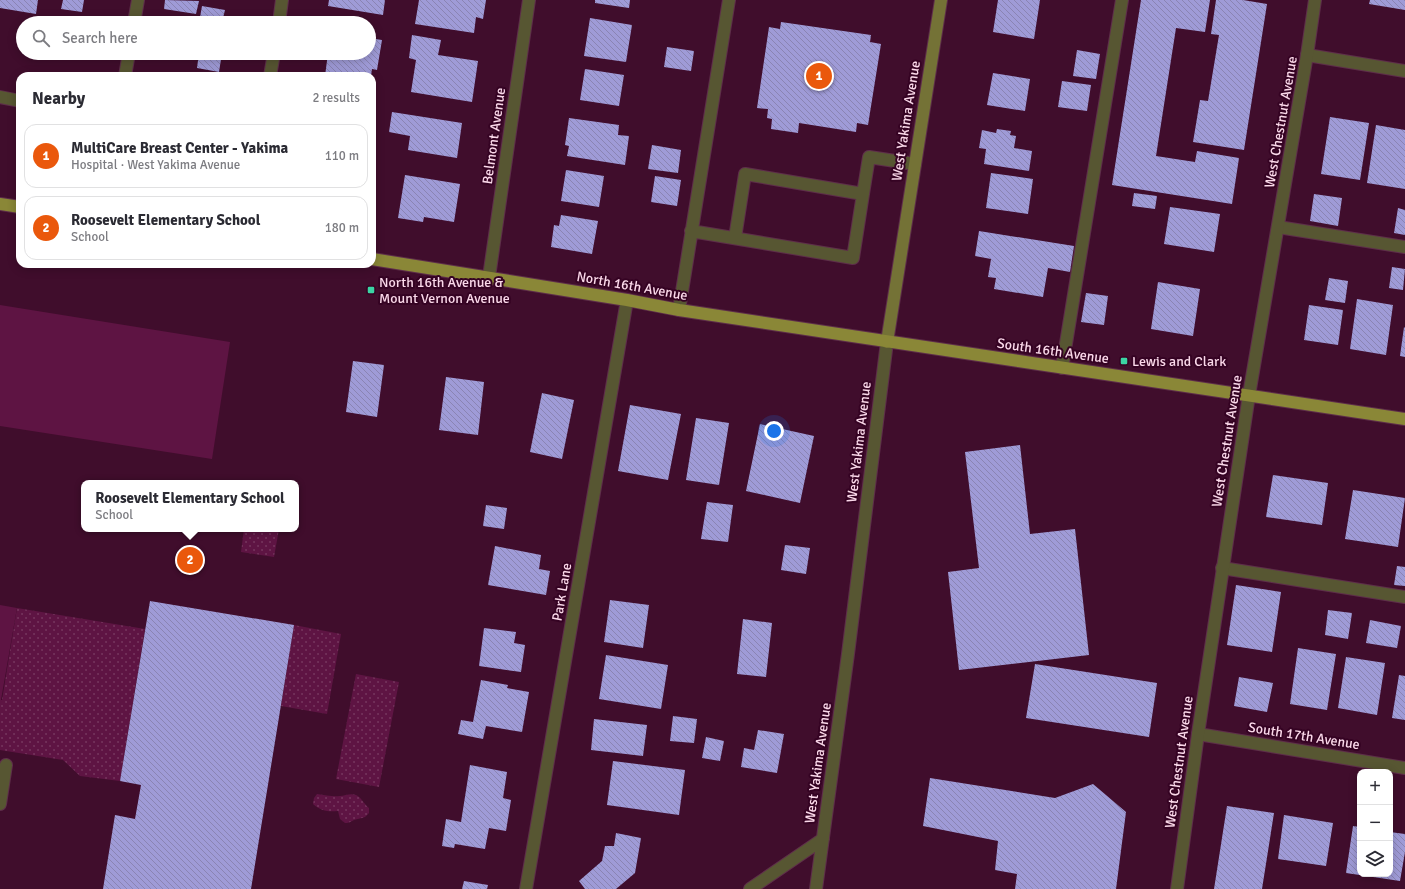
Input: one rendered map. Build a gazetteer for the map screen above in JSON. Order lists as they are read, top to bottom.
{
  "streets": {
    "main road": ["West Yakima Avenue", "North 16th Avenue", "South 16th Avenue"],
    "street": [
      "West Chestnut Avenue",
      "Belmont Avenue",
      "Park Lane",
      "South 17th Avenue"
    ]
  },
  "crossings": [
    ["West Yakima Avenue", "North 16th Avenue"],
    ["West Yakima Avenue", "South 16th Avenue"],
    ["West Chestnut Avenue", "South 16th Avenue"],
    ["West Chestnut Avenue", "South 17th Avenue"],
    ["Belmont Avenue", "North 16th Avenue"],
    ["North 16th Avenue", "South 16th Avenue"],
    ["North 16th Avenue", "Park Lane"]
  ],
  "places": {
    "transit": ["North 16th Avenue & Mount Vernon Avenue", "Lewis and Clark"]
  },
  "page": {
    "search": "Search here",
    "pins": ["1", "2"],
    "heading": ["Nearby", "2 results"],
    "list": [
      {
        "mark": "1",
        "name": "MultiCare Breast Center - Yakima",
        "note": "Hospital · West Yakima Avenue",
        "value": "110 m"
      },
      {
        "mark": "2",
        "name": "Roosevelt Elementary School",
        "note": "School",
        "value": "180 m"
      }
    ],
    "popup": ["Roosevelt Elementary School", "School"],
    "map_buttons": ["+", "−"]
  }
}
